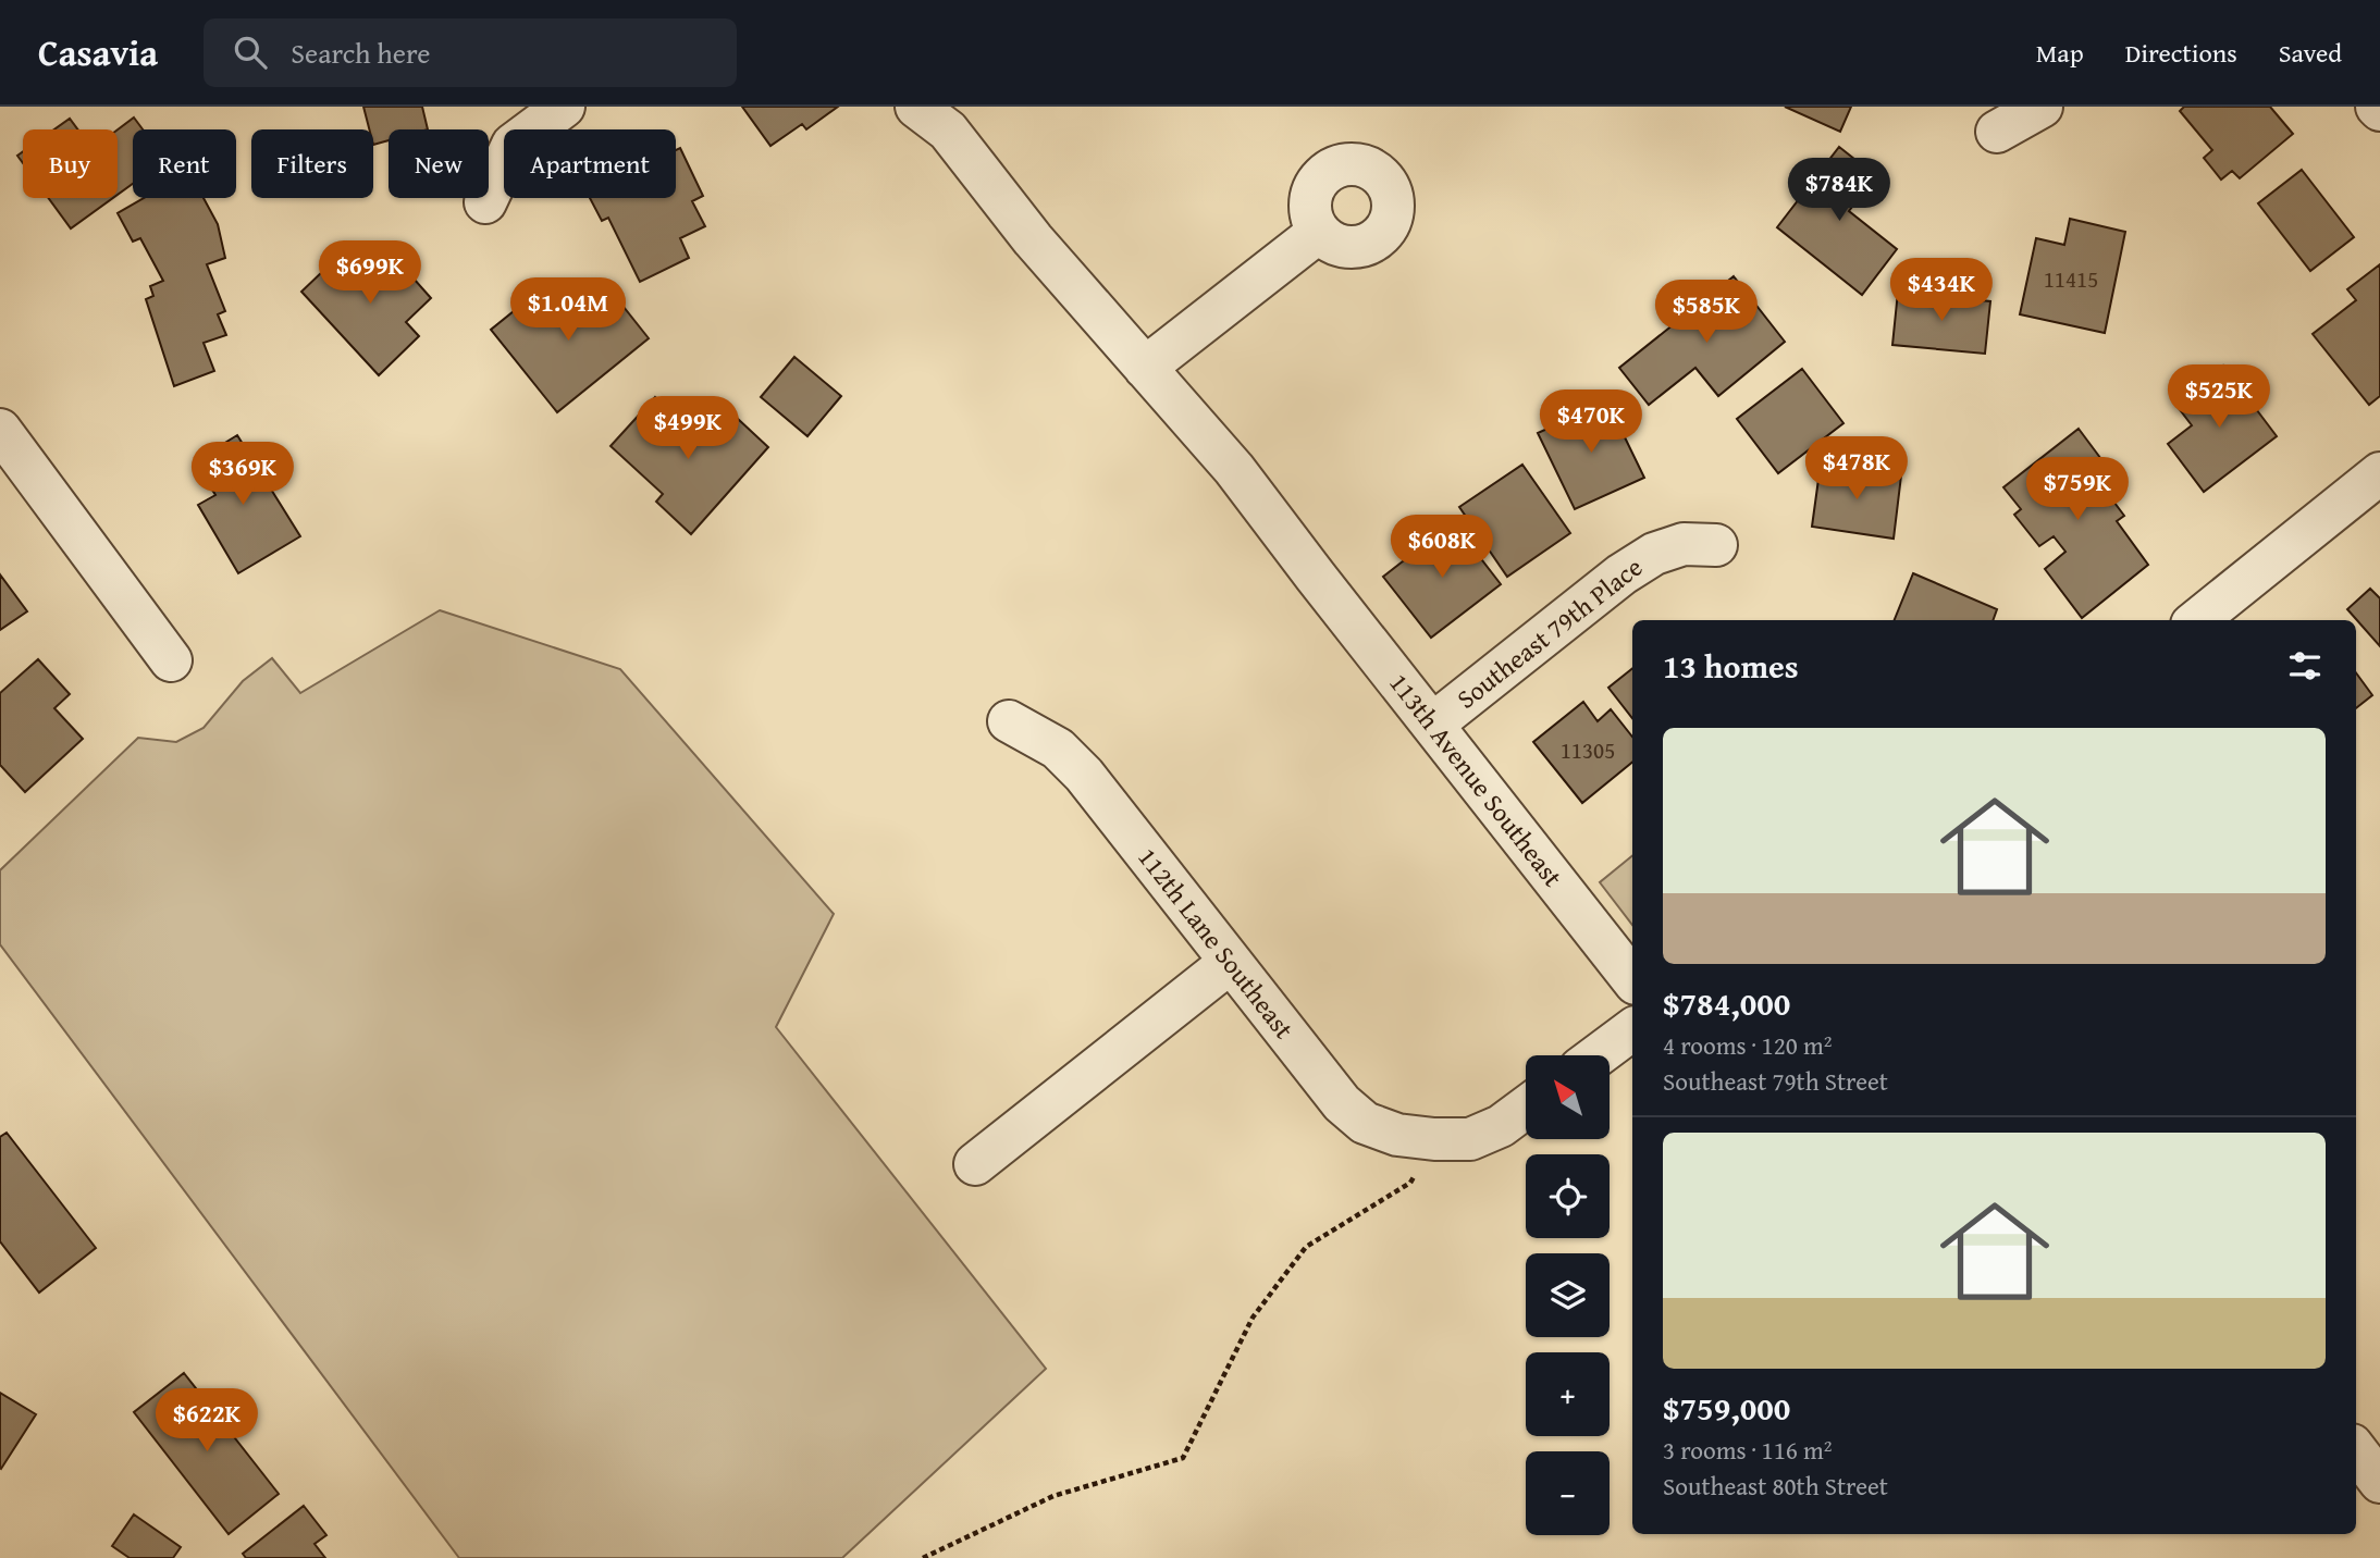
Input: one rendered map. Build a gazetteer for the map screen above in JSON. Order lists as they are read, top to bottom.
{
  "streets": {
    "street": ["Southeast 79th Place", "113th Avenue Southeast", "112th Lane Southeast"]
  },
  "crossings": [
    ["Southeast 79th Place", "113th Avenue Southeast"]
  ],
  "house_numbers": ["11415", "11305"],
  "north": "top left",
  "page": {
    "header": "Casavia",
    "search": "Search here",
    "nav": ["Map", "Directions", "Saved"],
    "chip": [
      "Buy",
      "Rent",
      "Filters",
      "New",
      "Apartment"
    ],
    "price": [
      "$784K",
      "$699K",
      "$434K",
      "$1.04M",
      "$585K",
      "$525K",
      "$470K",
      "$499K",
      "$478K",
      "$369K",
      "$759K",
      "$608K",
      "$622K"
    ],
    "heading": "13 homes",
    "list": [
      {
        "name": "$784,000",
        "note": "4 rooms · 120 m² · Southeast 79th Street"
      },
      {
        "name": "$759,000",
        "note": "3 rooms · 116 m² · Southeast 80th Street"
      }
    ],
    "map_buttons": ["+", "−"]
  }
}
